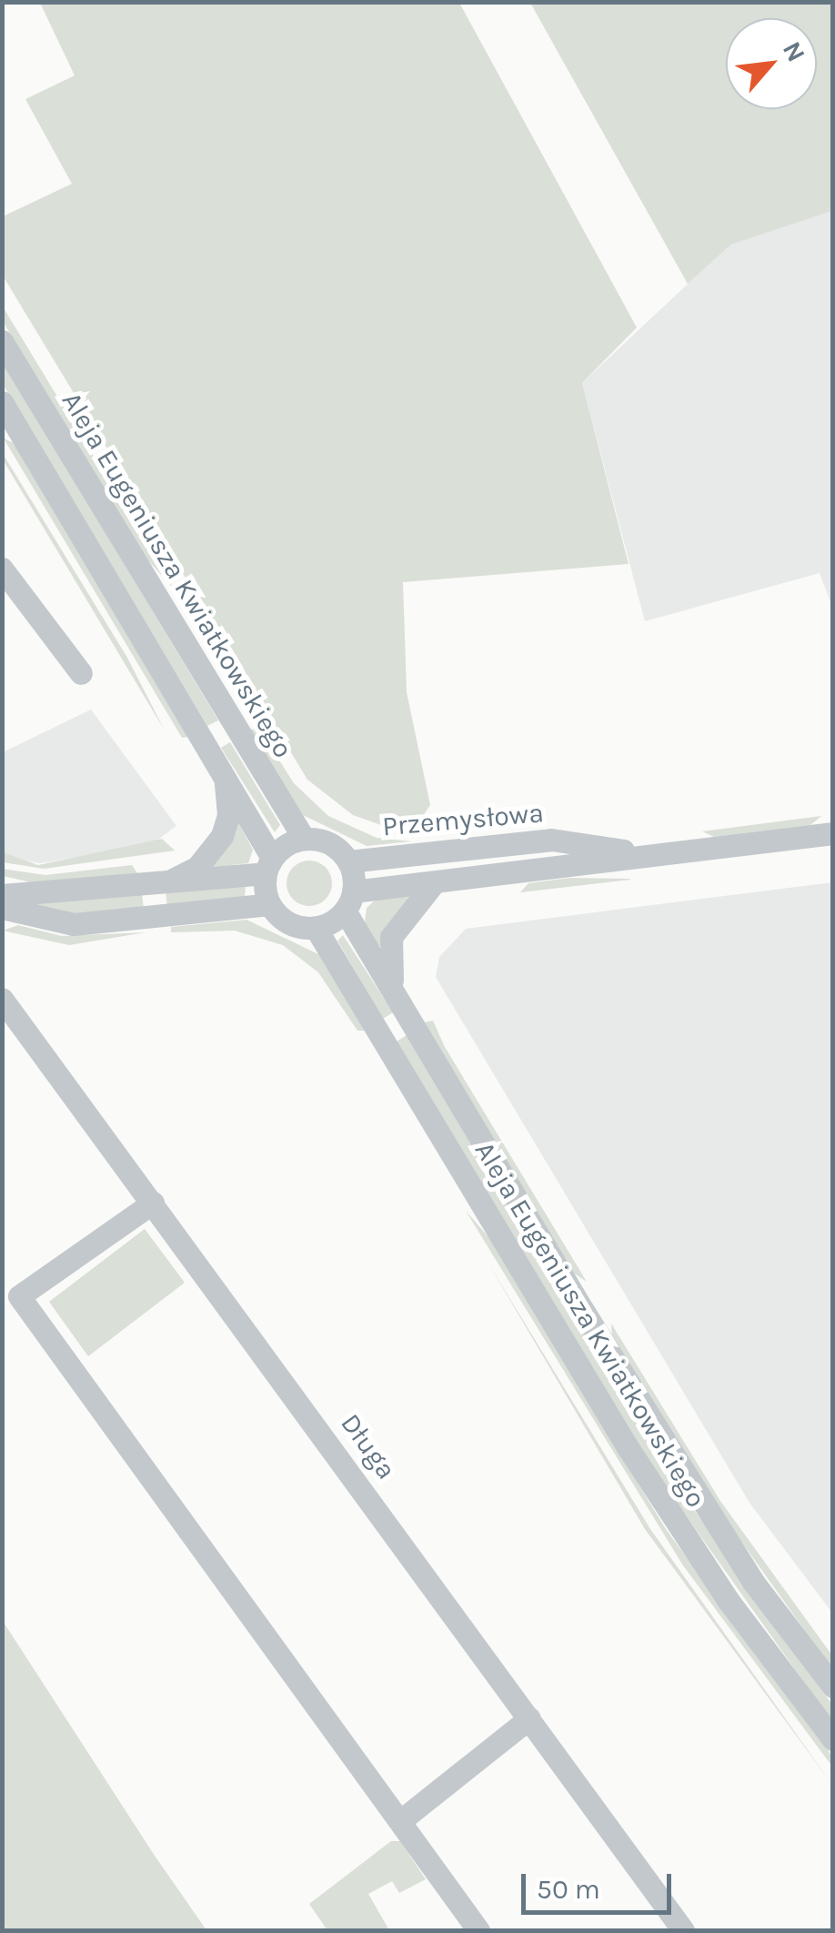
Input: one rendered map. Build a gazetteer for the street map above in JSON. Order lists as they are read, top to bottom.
{
  "streets": {
    "street": ["Aleja Eugeniusza Kwiatkowskiego", "Przemysłowa", "Długa"]
  },
  "crossings": [
    ["Aleja Eugeniusza Kwiatkowskiego", "Przemysłowa"]
  ],
  "scale_bar": "50 m",
  "north": "top right"
}
